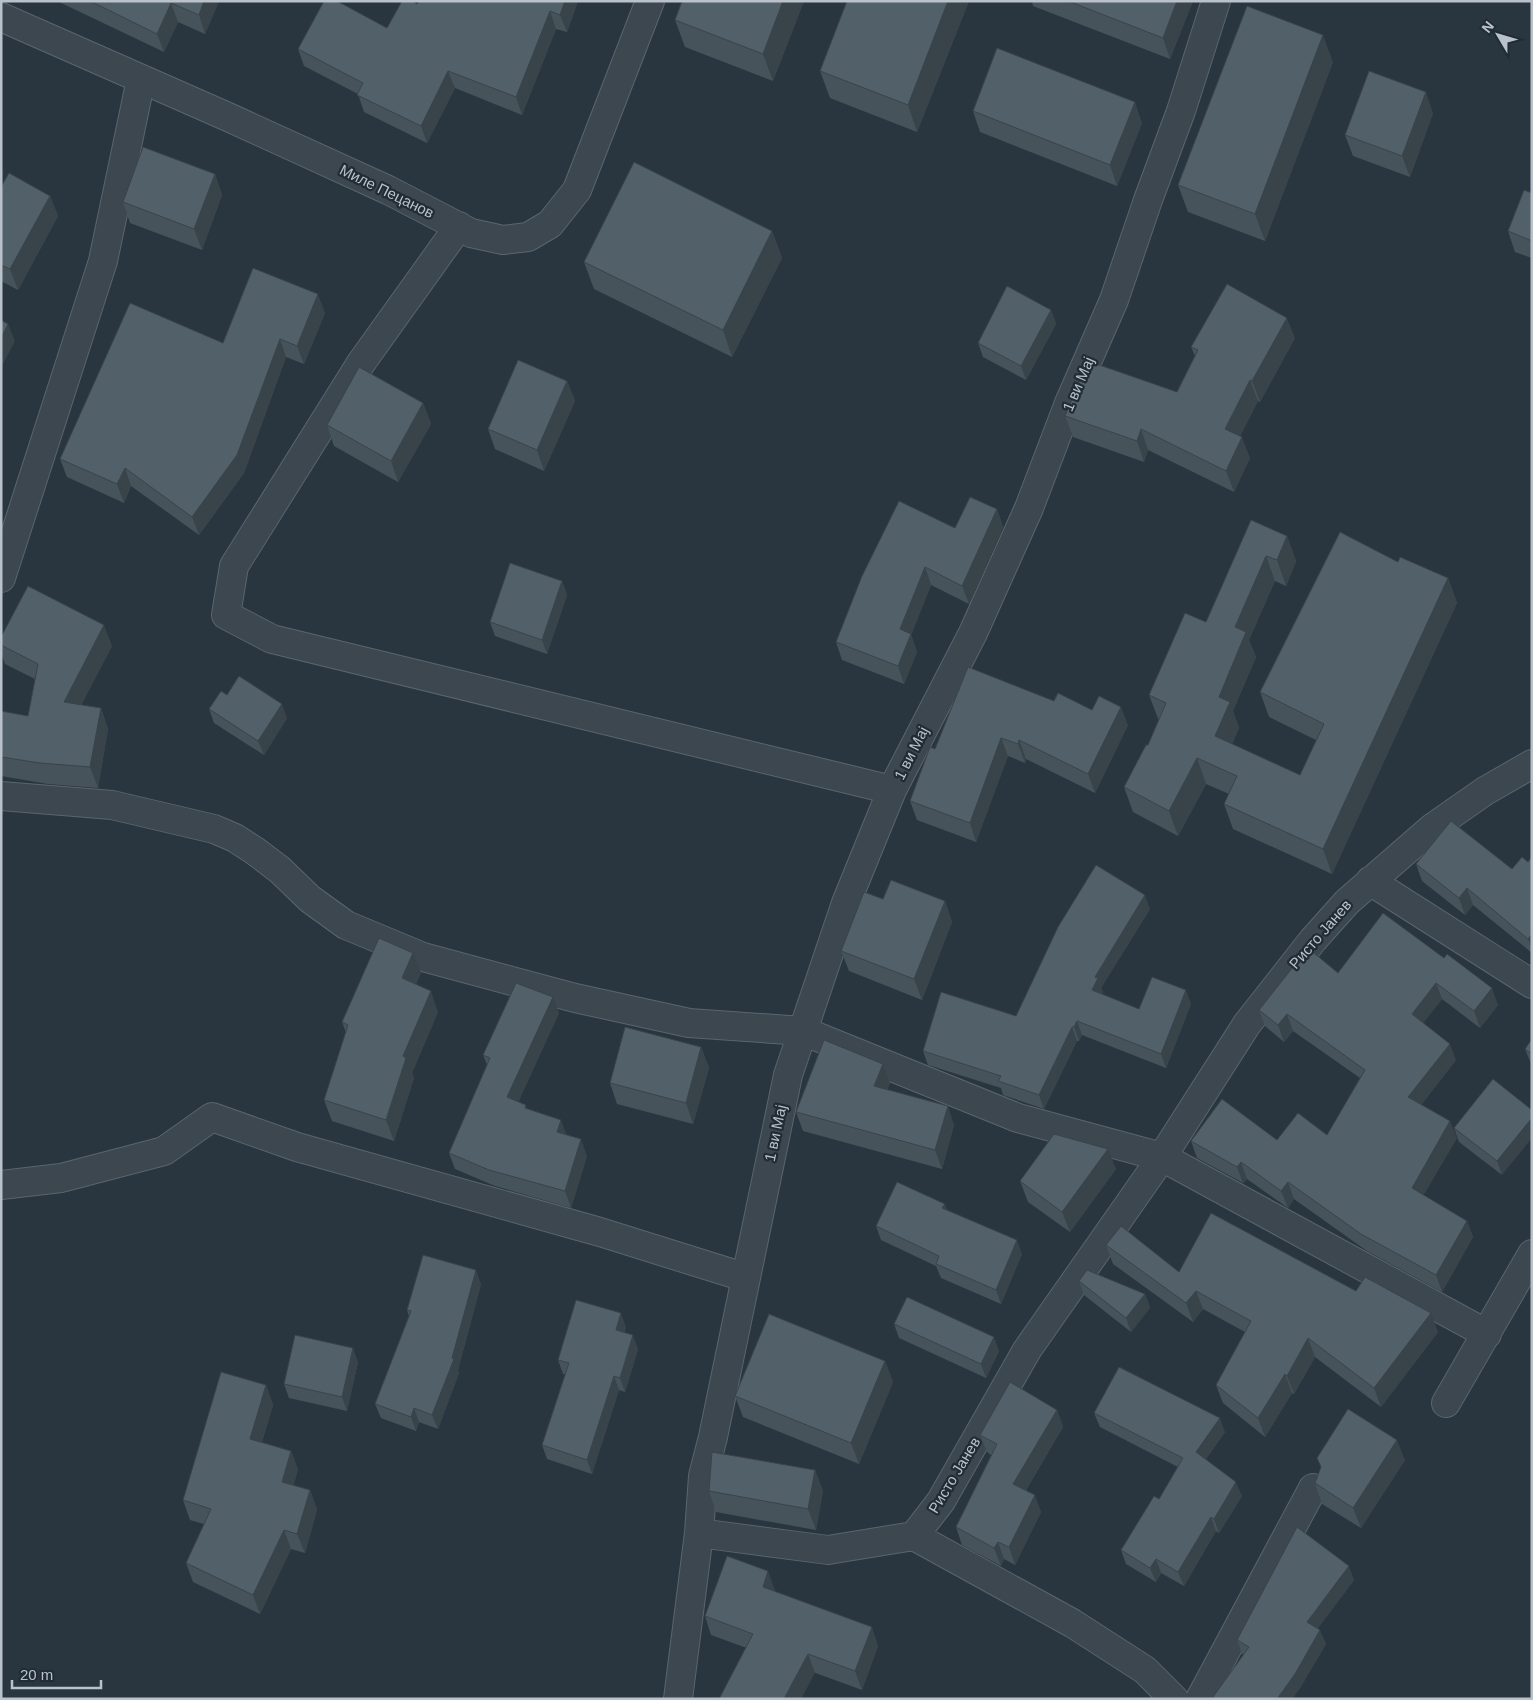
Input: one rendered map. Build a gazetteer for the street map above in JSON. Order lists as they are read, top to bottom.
{
  "streets": {
    "street": ["Миле Пецанов", "1 ви Мај", "Ристо Јанев"]
  },
  "scale_bar": "20 m",
  "north": "top left"
}
